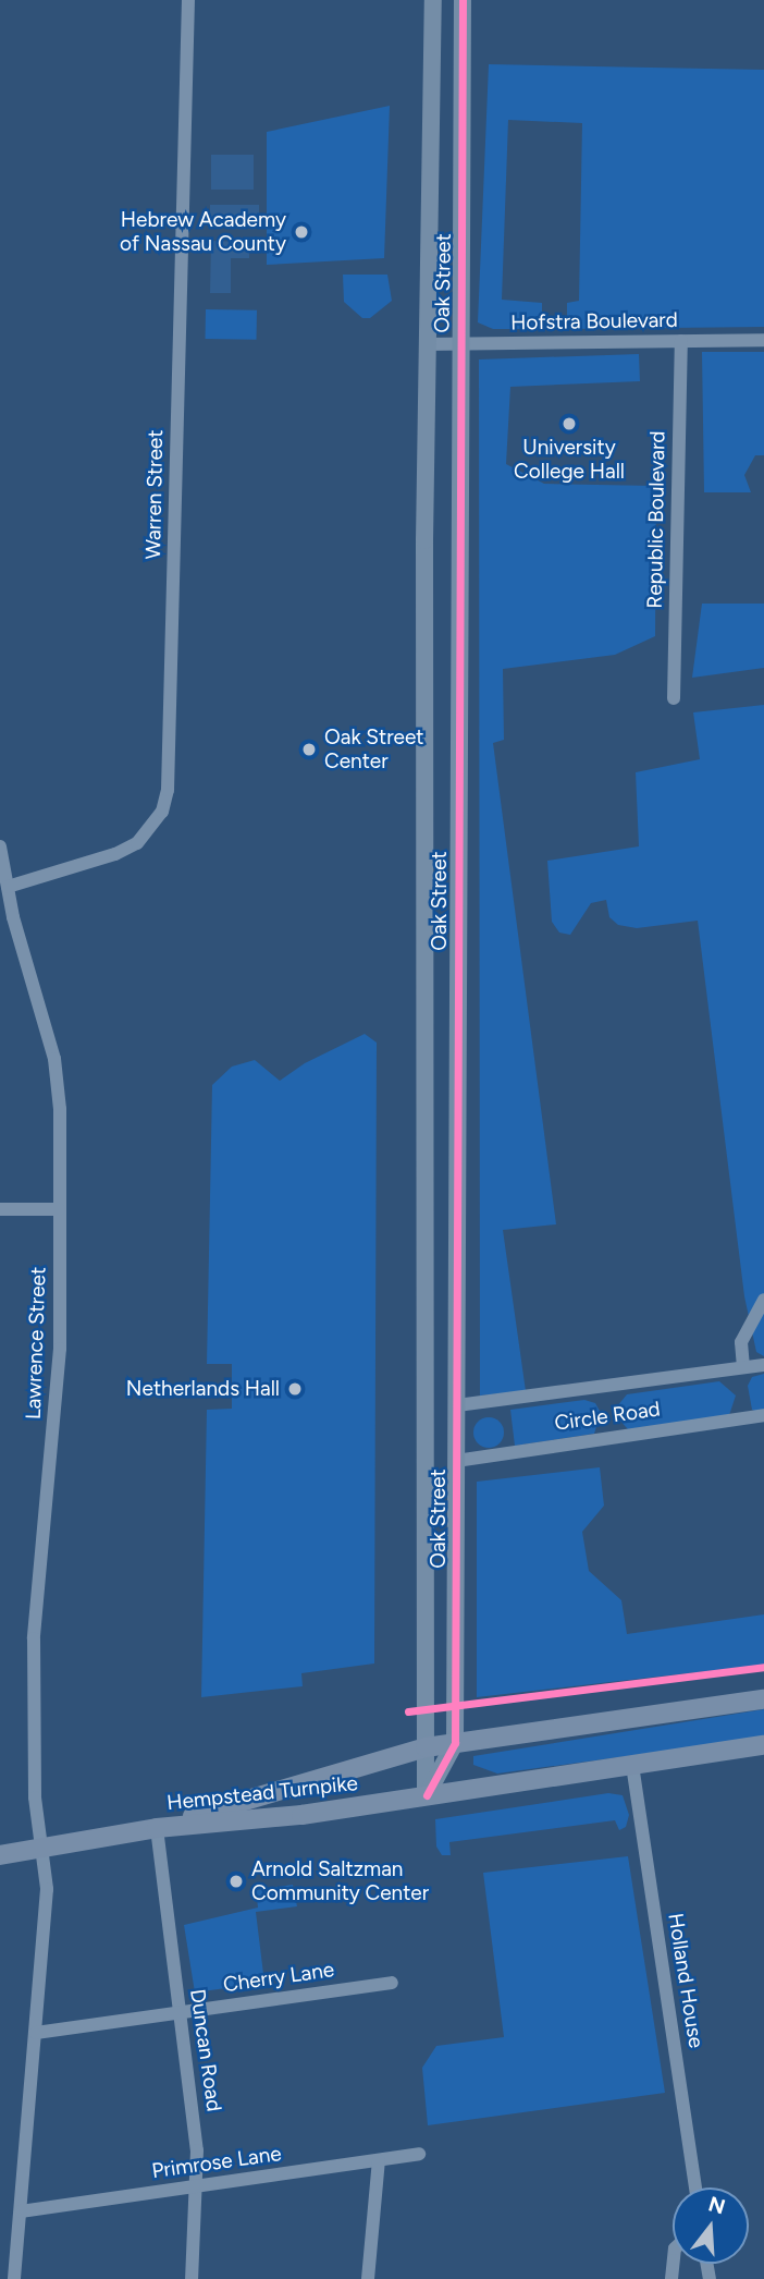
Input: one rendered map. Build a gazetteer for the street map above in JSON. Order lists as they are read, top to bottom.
{
  "streets": {
    "main road": ["Hempstead Turnpike"],
    "street": [
      "Oak Street",
      "Hofstra Boulevard",
      "Warren Street",
      "Republic Boulevard",
      "Lawrence Street",
      "Circle Road",
      "Cherry Lane",
      "Holland House",
      "Duncan Road",
      "Primrose Lane"
    ]
  },
  "crossings": [
    ["Oak Street", "Hofstra Boulevard"],
    ["Oak Street", "Circle Road"],
    ["Oak Street", "Hempstead Turnpike"],
    ["Hofstra Boulevard", "Republic Boulevard"],
    ["Warren Street", "Lawrence Street"],
    ["Lawrence Street", "Cherry Lane"],
    ["Lawrence Street", "Primrose Lane"],
    ["Hempstead Turnpike", "Holland House"],
    ["Hempstead Turnpike", "Duncan Road"],
    ["Cherry Lane", "Duncan Road"],
    ["Duncan Road", "Primrose Lane"]
  ],
  "places": [
    "Hebrew Academy of Nassau County",
    "University College Hall",
    "Oak Street Center",
    "Netherlands Hall",
    "Arnold Saltzman Community Center"
  ],
  "north": "top"
}
